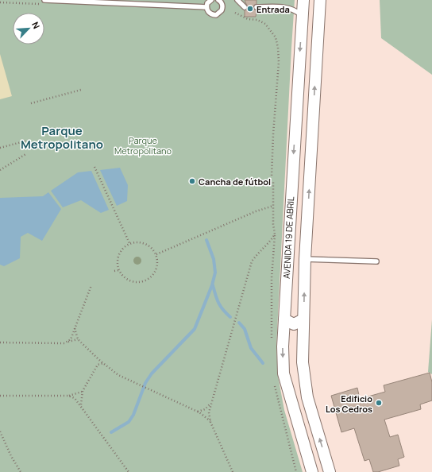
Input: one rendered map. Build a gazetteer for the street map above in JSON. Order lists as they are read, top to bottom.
{
  "streets": {
    "street": ["AVENIDA 19 DE ABRIL"]
  },
  "districts": ["Parque Metropolitano"],
  "parks": ["Parque Metropolitano"],
  "places": ["Entrada", "Cancha de fútbol", "Edificio Los Cedros"],
  "north": "top right"
}
